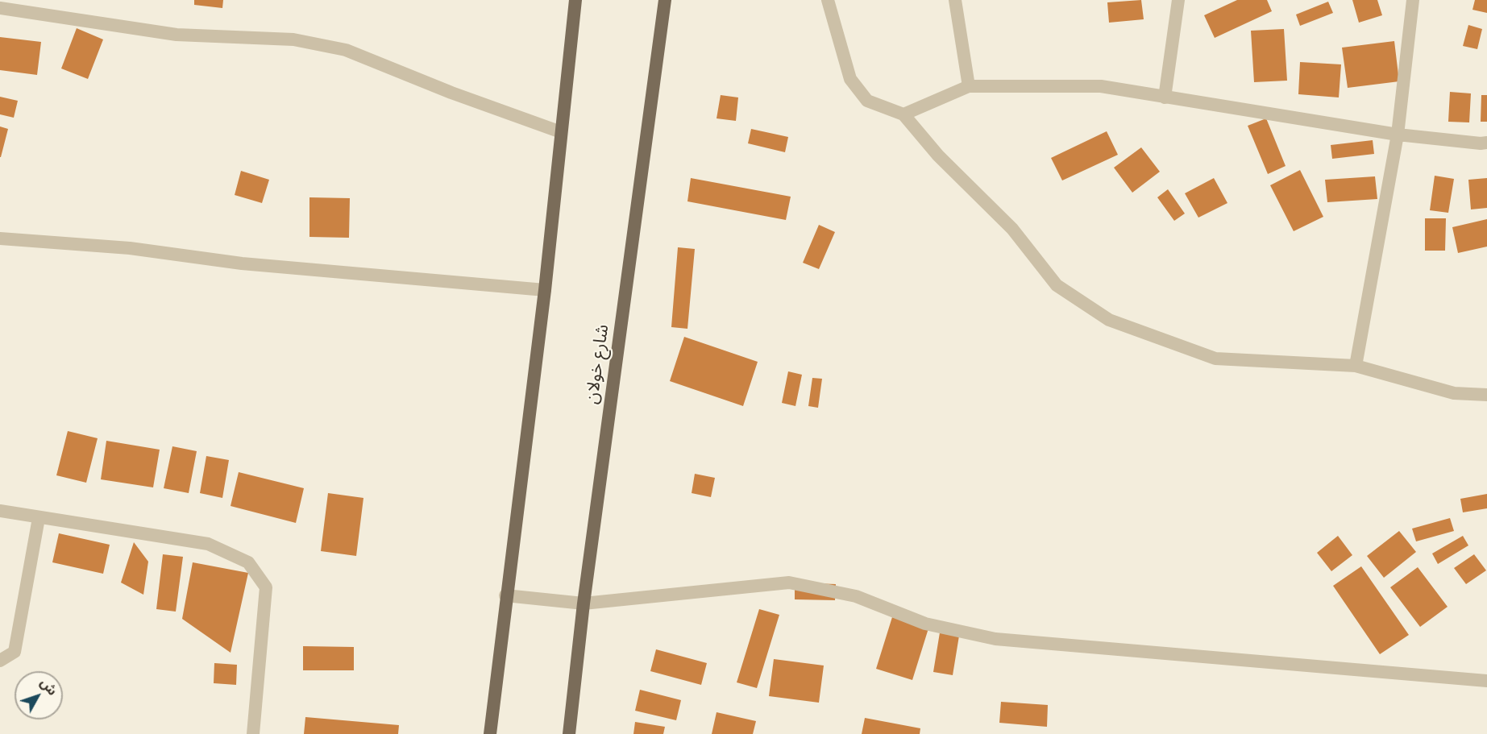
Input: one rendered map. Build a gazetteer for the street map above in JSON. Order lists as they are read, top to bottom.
{
  "streets": {
    "main road": ["شارع خولان"]
  },
  "north": "top right"
}
